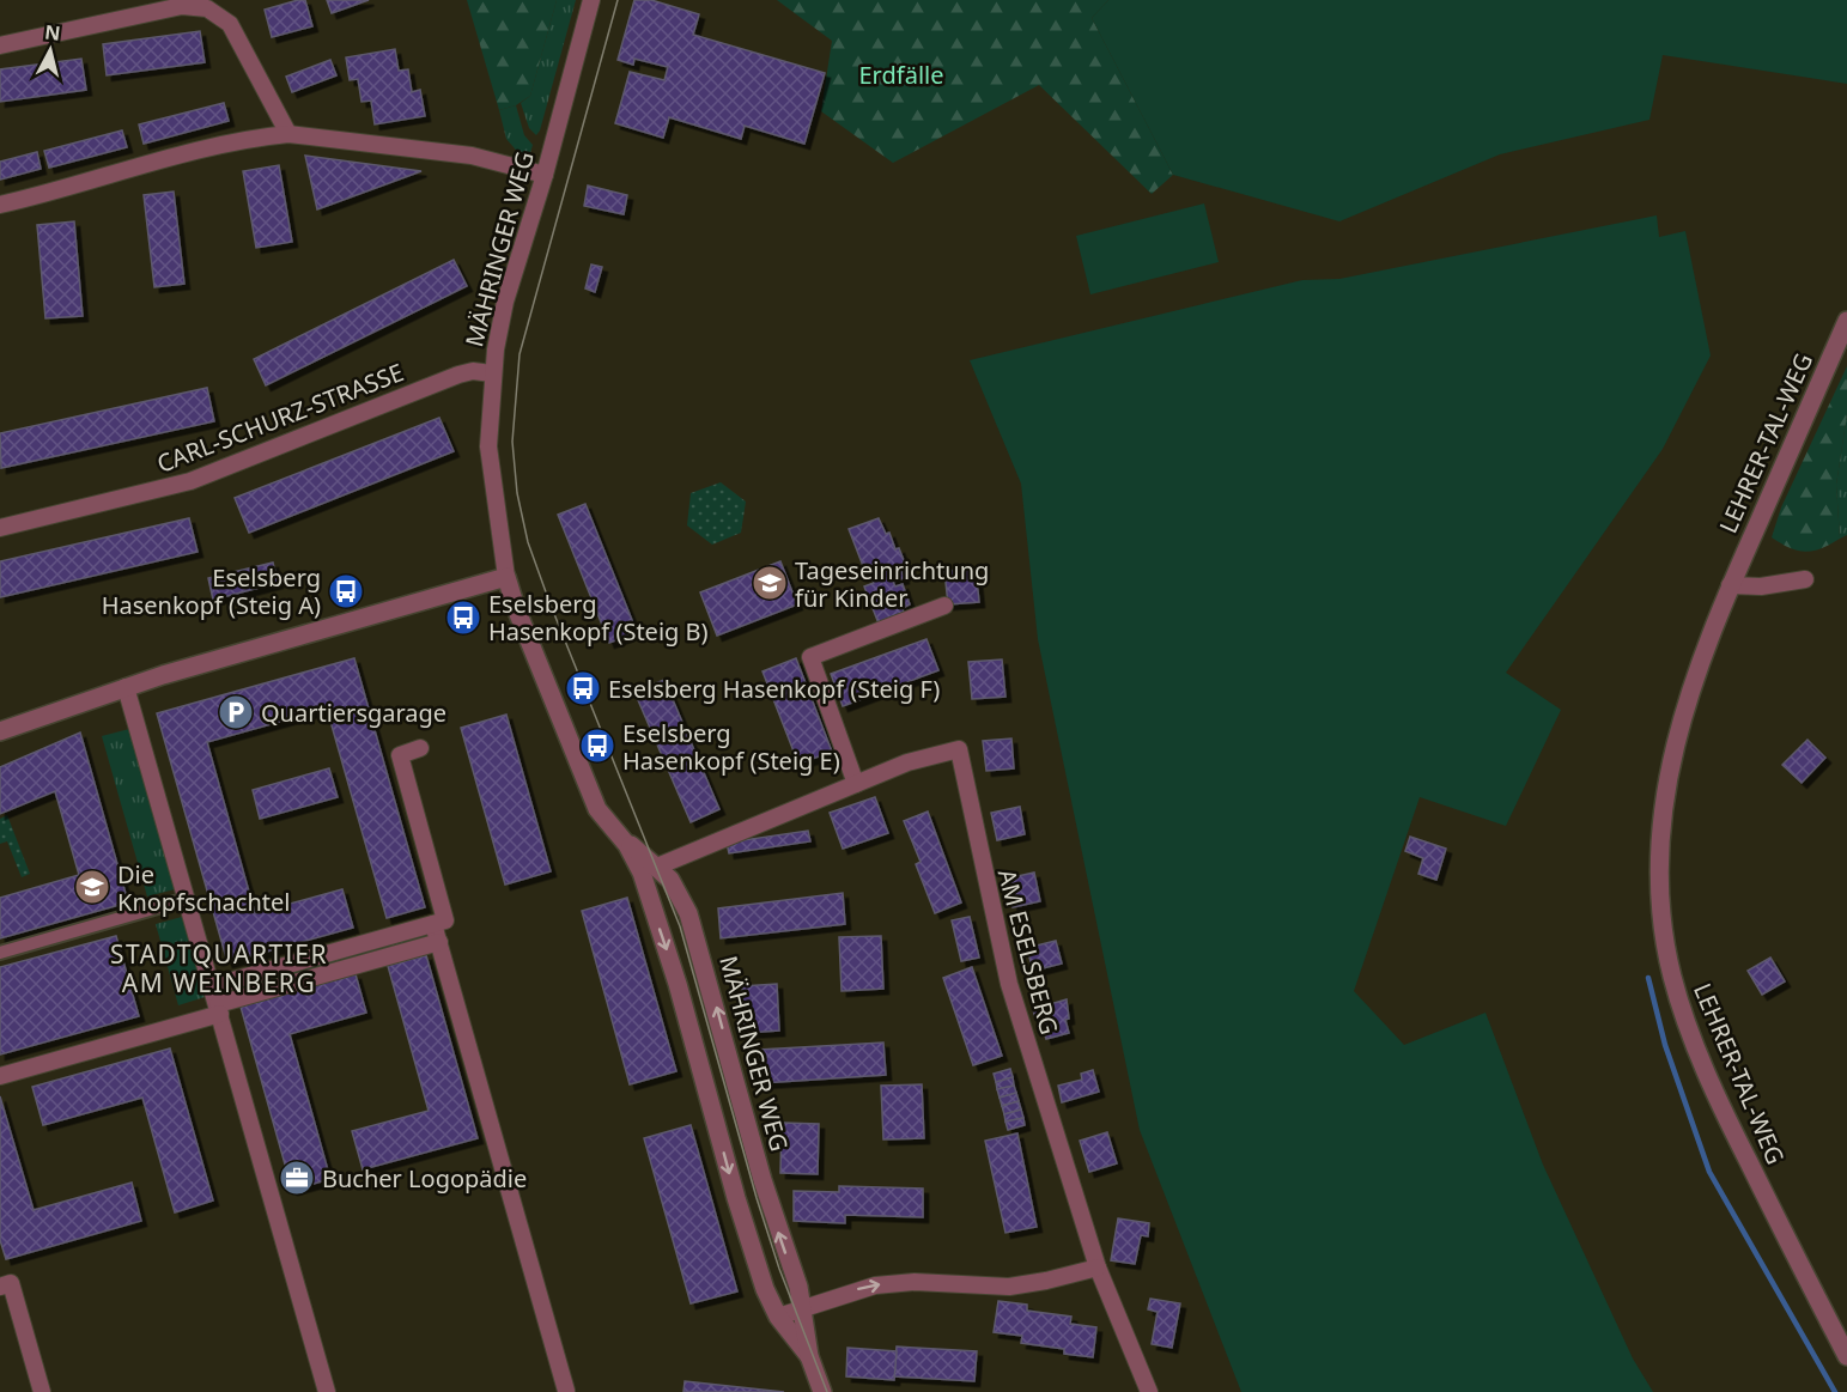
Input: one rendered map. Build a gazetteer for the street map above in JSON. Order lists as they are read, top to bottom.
{
  "streets": {
    "street": [
      "MÄHRINGER WEG",
      "CARL-SCHURZ-STRASSE",
      "LEHRER-TAL-WEG",
      "AM ESELSBERG"
    ]
  },
  "crossings": [
    ["MÄHRINGER WEG", "CARL-SCHURZ-STRASSE"],
    ["MÄHRINGER WEG", "AM ESELSBERG"]
  ],
  "districts": ["STADTQUARTIER AM WEINBERG"],
  "parks": ["Erdfälle"],
  "places": {
    "school or university": ["Tageseinrichtung für Kinder", "Die Knopfschachtel"],
    "bus stop": [
      "Eselsberg Hasenkopf (Steig A)",
      "Eselsberg Hasenkopf (Steig B)",
      "Eselsberg Hasenkopf (Steig F)",
      "Eselsberg Hasenkopf (Steig E)"
    ],
    "parking": ["Quartiersgarage"],
    "office": ["Bucher Logopädie"]
  },
  "north": "top"
}
